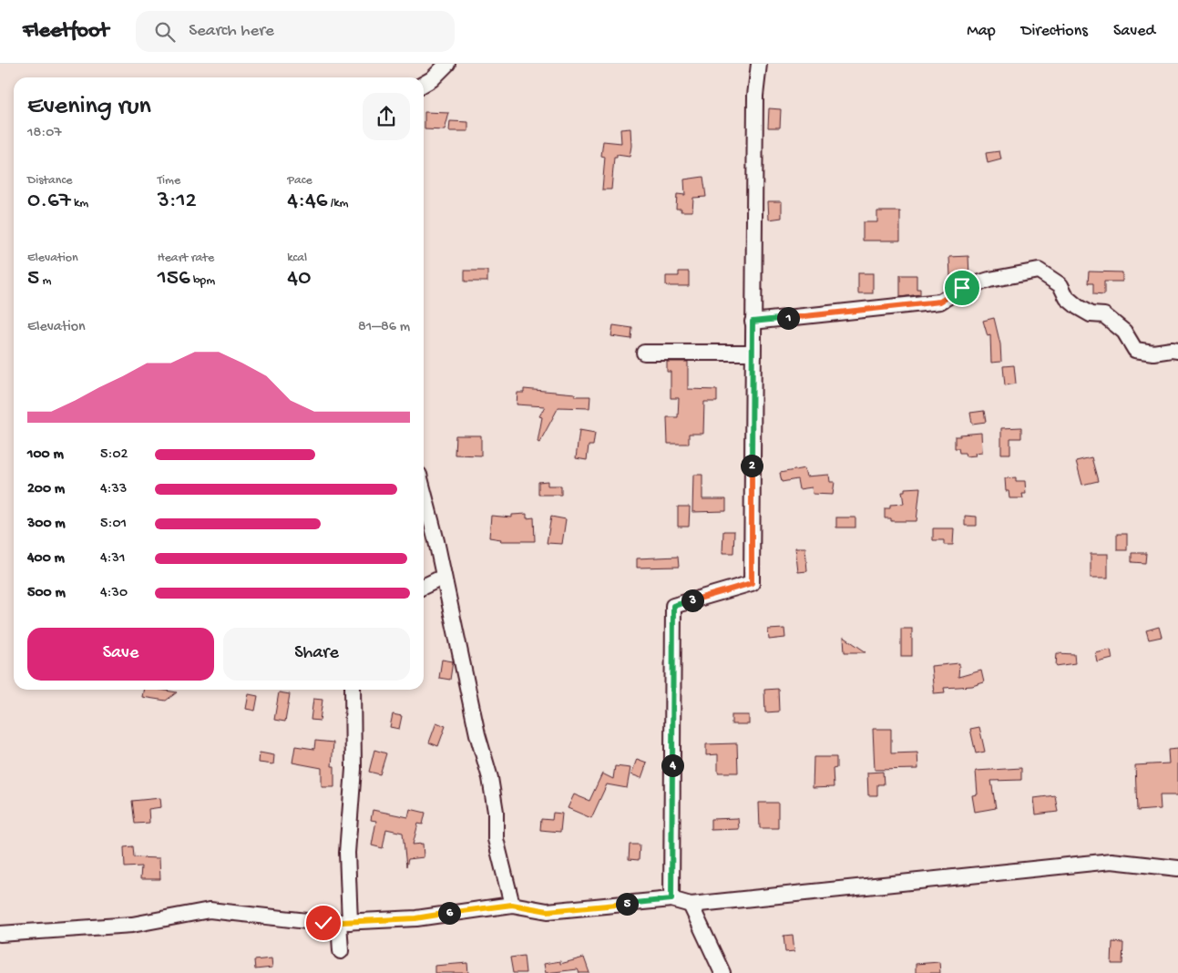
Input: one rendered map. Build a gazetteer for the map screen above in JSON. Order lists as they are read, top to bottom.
{
  "page": {
    "header": "Fleetfoot",
    "search": "Search here",
    "nav": ["Map", "Directions", "Saved"],
    "heading": ["Evening run", "18:07"],
    "stats": [
      ["Distance", "0.67 km"],
      ["Time", "3:12"],
      ["Pace", "4:46 /km"],
      ["Elevation", "5 m"],
      ["Heart rate", "156 bpm"],
      ["kcal", "40"]
    ],
    "pins": [
      "1",
      "2",
      "3",
      "4",
      "5",
      "6"
    ],
    "chart": ["Elevation", "81–86 m"],
    "list": [
      {
        "name": "100 m",
        "note": "5:02"
      },
      {
        "name": "200 m",
        "note": "4:33"
      },
      {
        "name": "300 m",
        "note": "5:01"
      },
      {
        "name": "400 m",
        "note": "4:31"
      },
      {
        "name": "500 m",
        "note": "4:30"
      }
    ],
    "buttons": ["Save", "Share"]
  }
}
